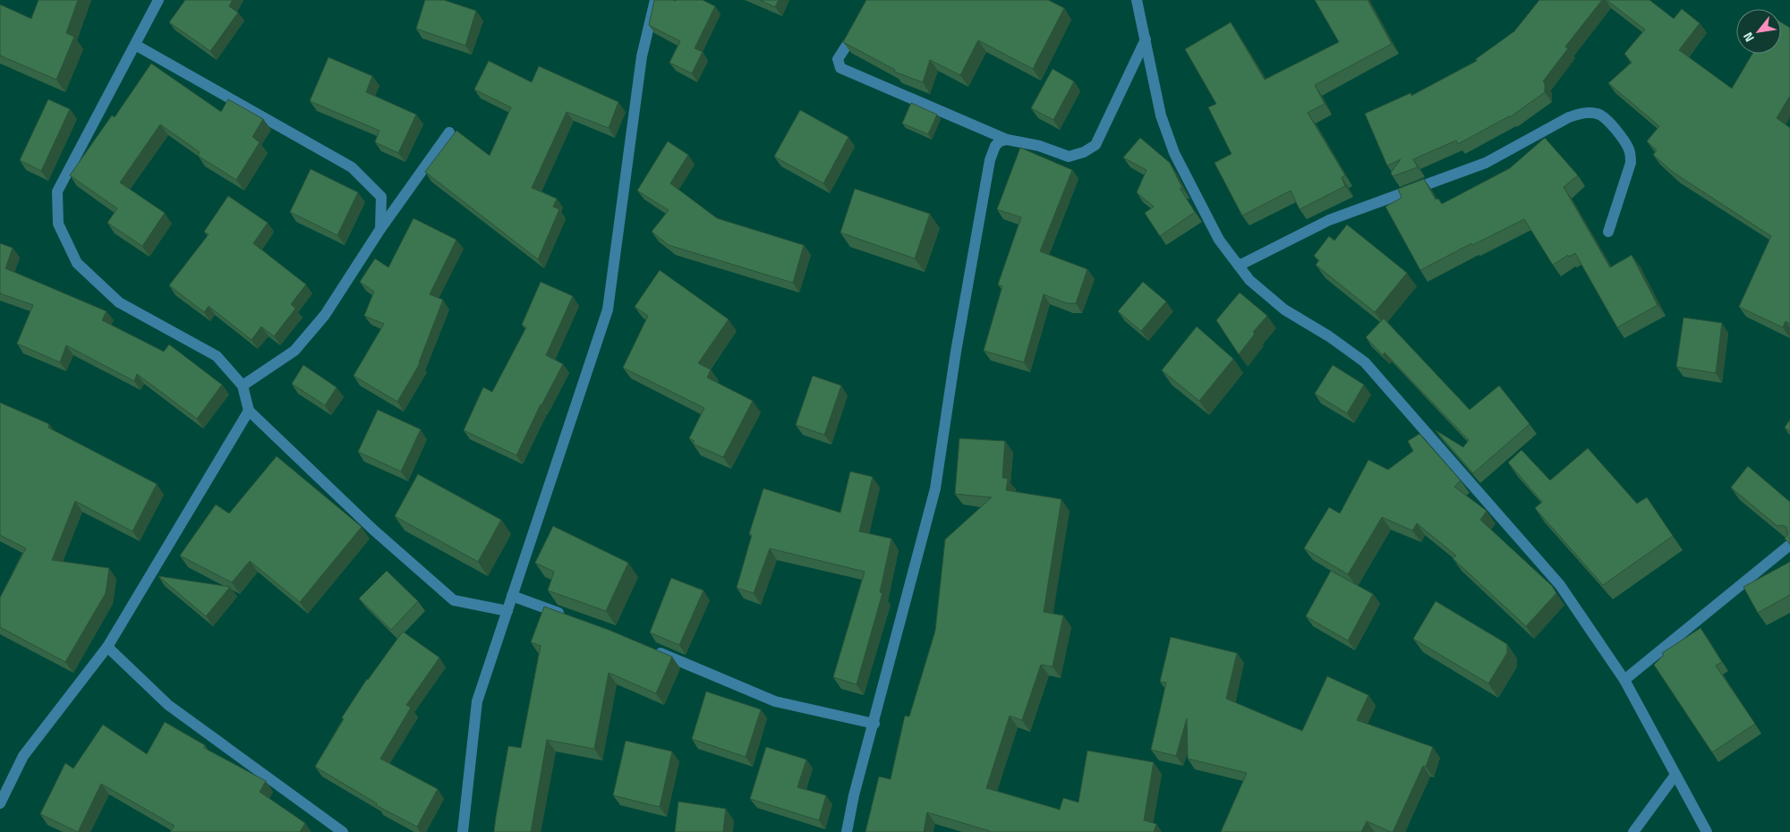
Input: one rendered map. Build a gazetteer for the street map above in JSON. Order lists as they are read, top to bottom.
{
  "north": "bottom left"
}
